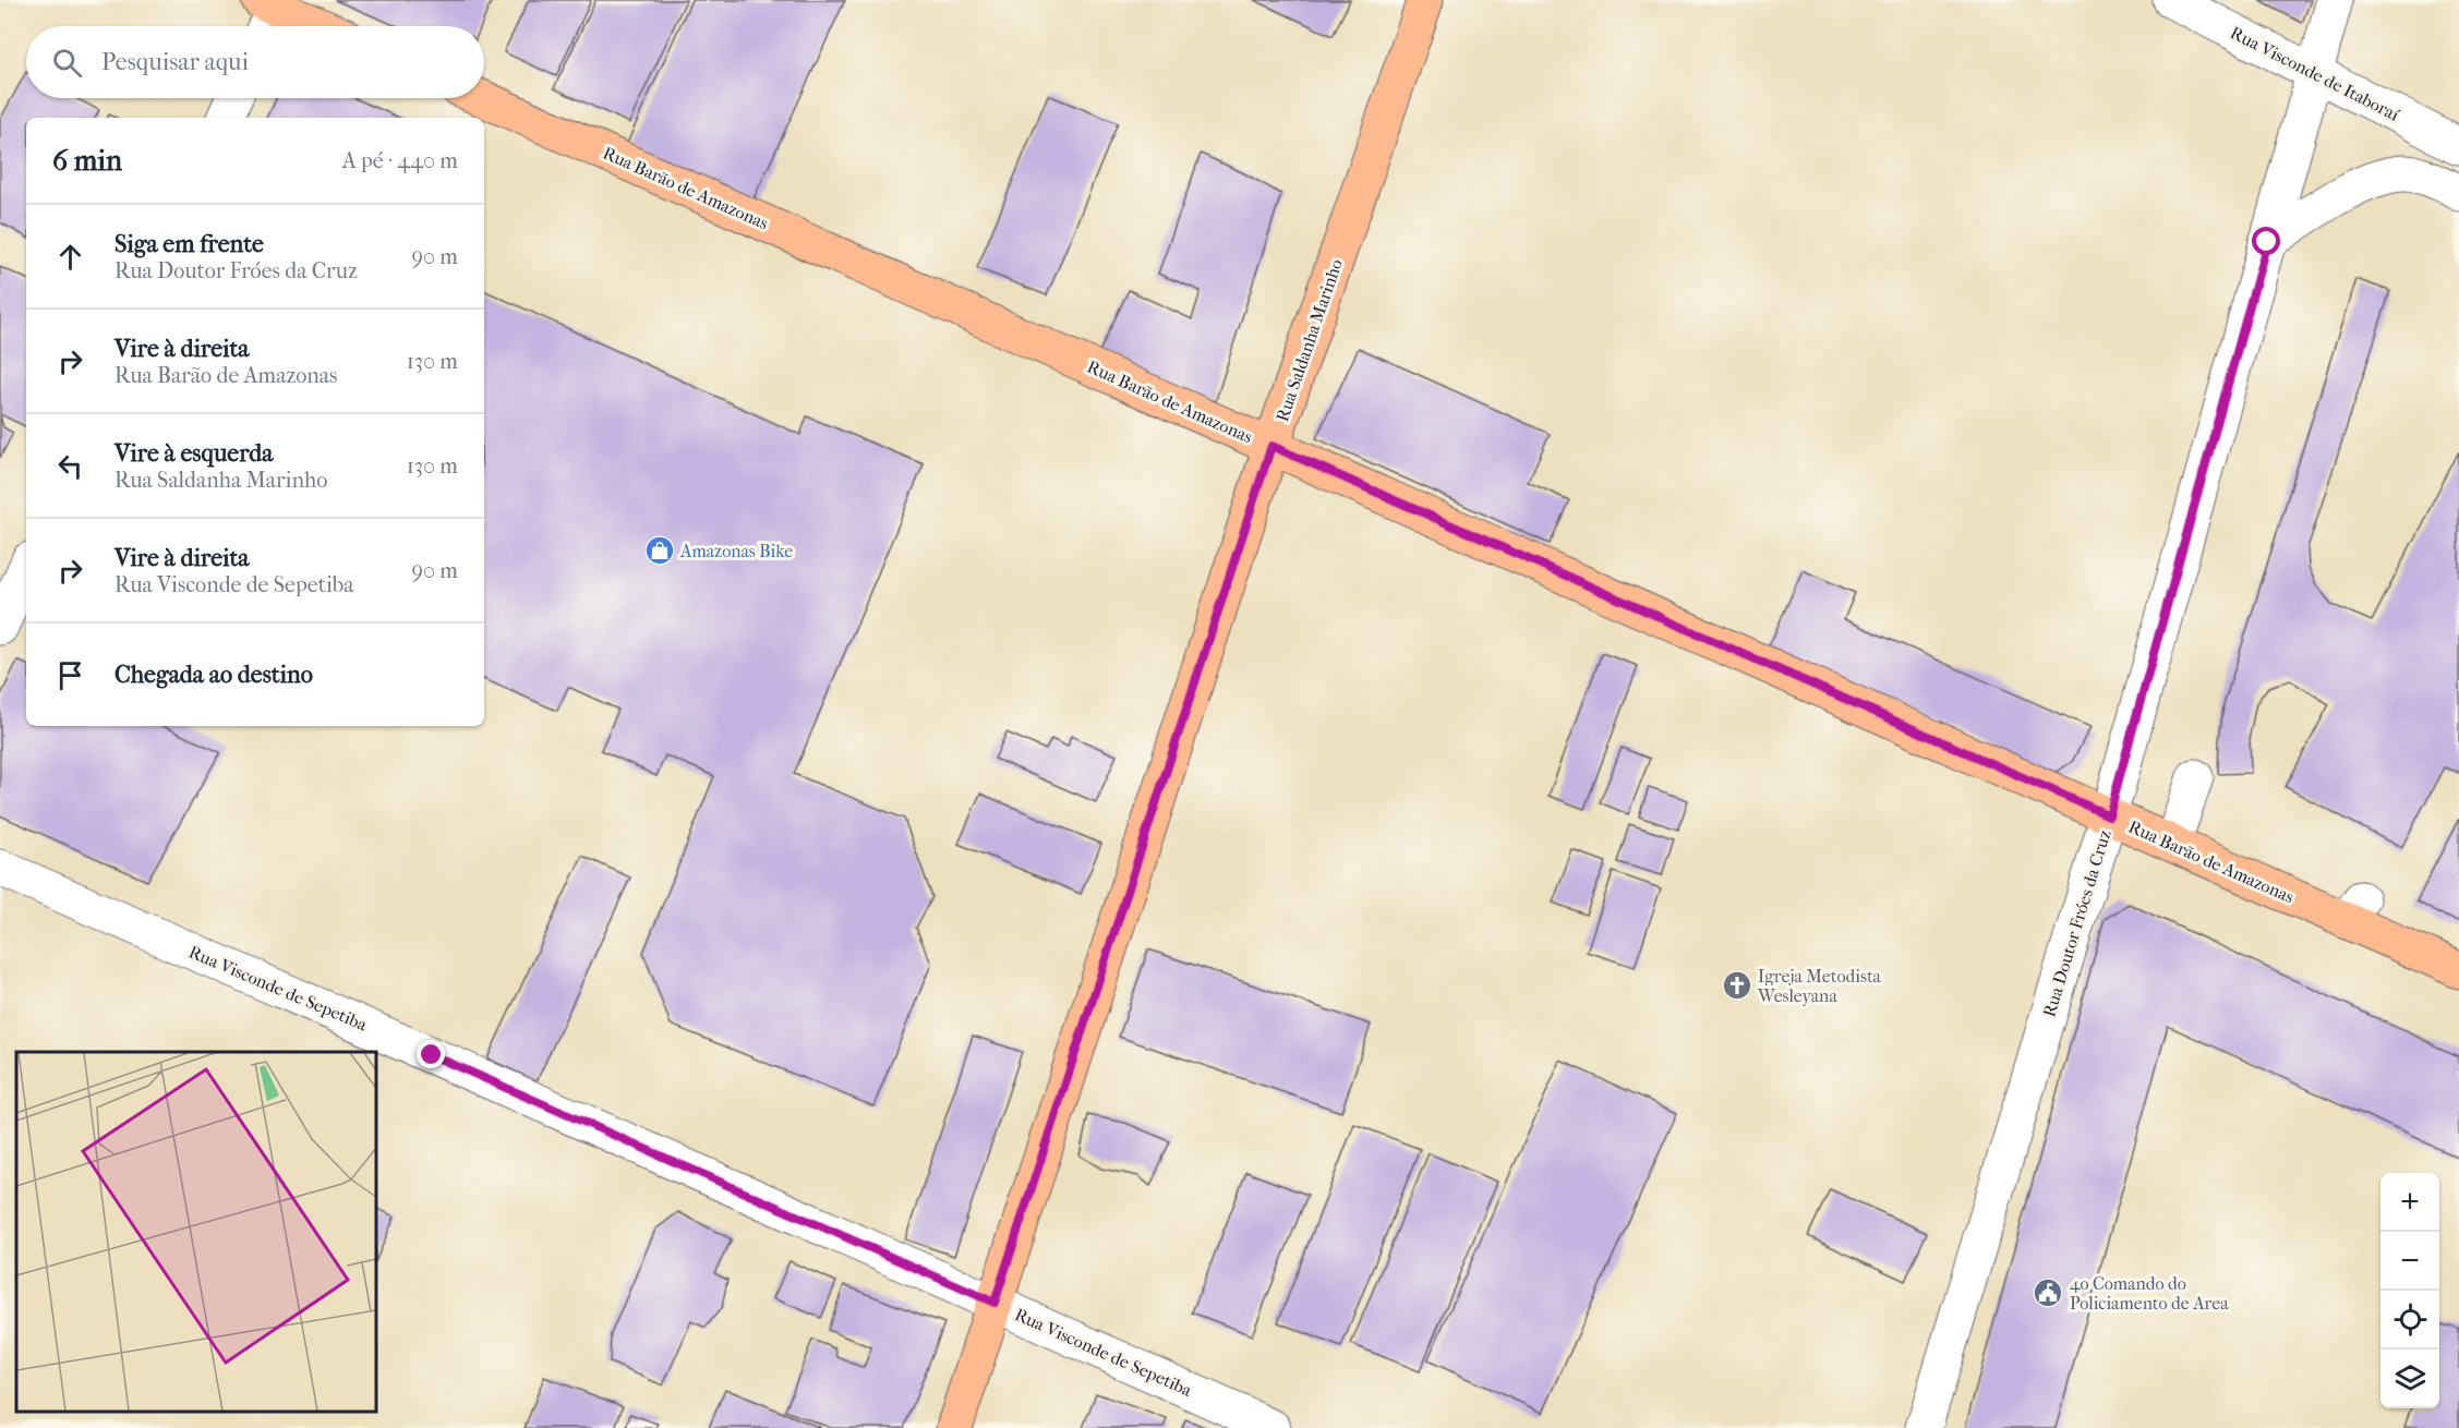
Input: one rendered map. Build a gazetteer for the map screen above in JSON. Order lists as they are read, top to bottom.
{
  "streets": {
    "main road": ["Rua Barão de Amazonas", "Rua Saldanha Marinho"],
    "street": ["Rua Visconde de Itaboraí", "Rua Doutor Fróes da Cruz", "Rua Visconde de Sepetiba"]
  },
  "crossings": [
    ["Rua Visconde de Itaboraí", "Rua Doutor Fróes da Cruz"],
    ["Rua Barão de Amazonas", "Rua Saldanha Marinho"],
    ["Rua Barão de Amazonas", "Rua Doutor Fróes da Cruz"],
    ["Rua Saldanha Marinho", "Rua Visconde de Sepetiba"]
  ],
  "places": {
    "shop": ["Amazonas Bike"],
    "church": ["Igreja Metodista Wesleyana"],
    "public building": ["4o Comando do Policiamento de Area"]
  },
  "page": {
    "search": "Pesquisar aqui",
    "heading": ["6 min", "A pé · 440 m"],
    "list": [
      ["Siga em frente", "Rua Doutor Fróes da Cruz", "90 m"],
      ["Vire à direita", "Rua Barão de Amazonas", "130 m"],
      ["Vire à esquerda", "Rua Saldanha Marinho", "130 m"],
      ["Vire à direita", "Rua Visconde de Sepetiba", "90 m"],
      "Chegada ao destino"
    ],
    "map_buttons": ["+", "−"]
  }
}
